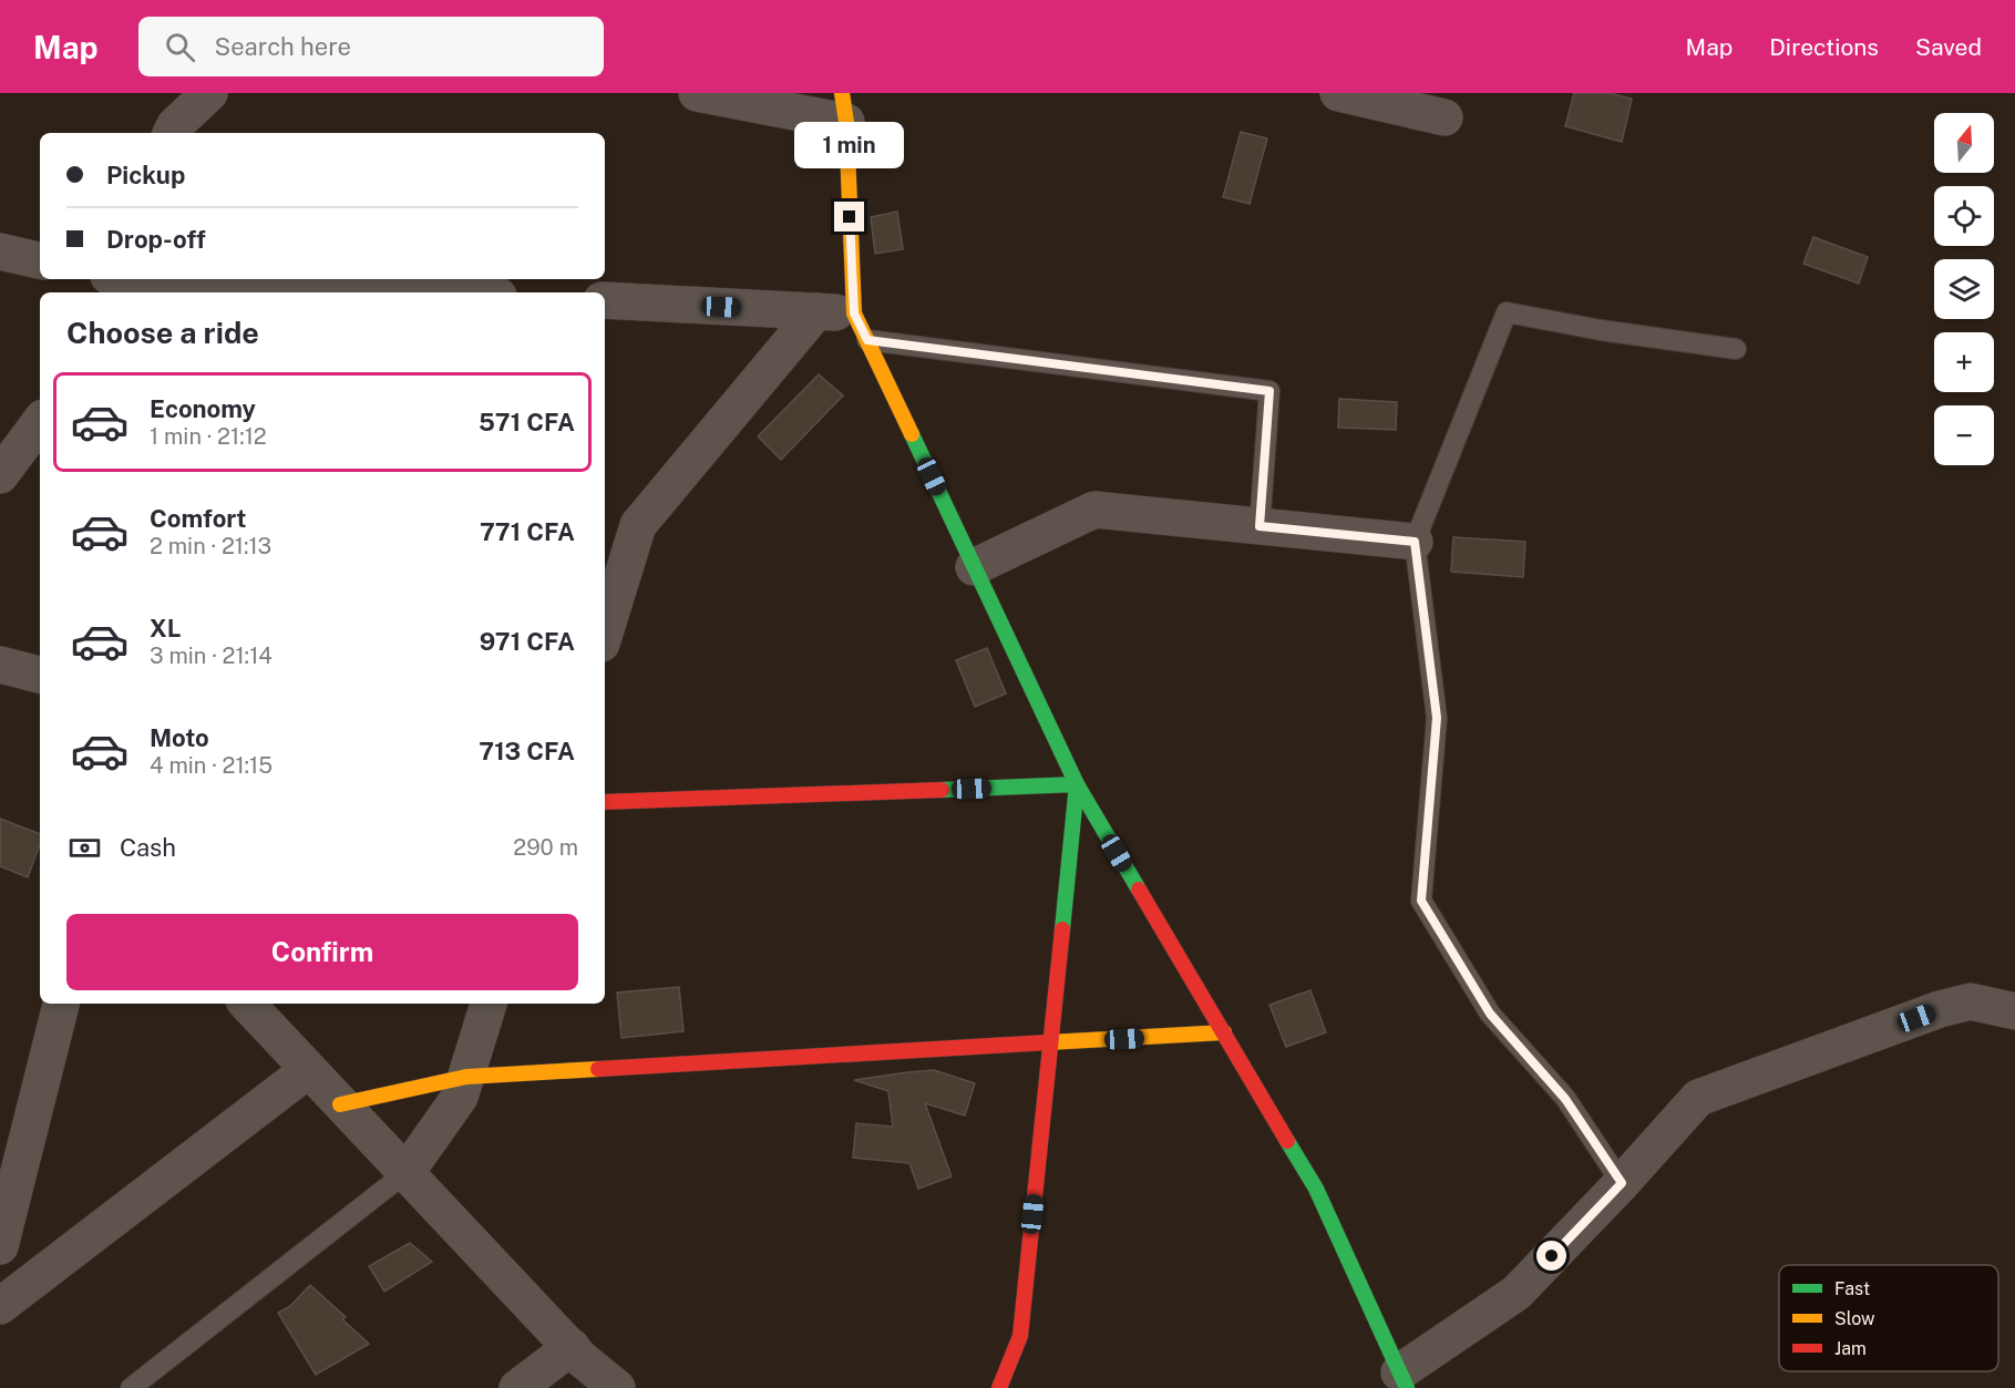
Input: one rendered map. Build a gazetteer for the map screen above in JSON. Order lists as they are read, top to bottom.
{
  "legend": ["Fast", "Slow", "Jam"],
  "north": "top",
  "page": {
    "header": "Map",
    "search": "Search here",
    "nav": ["Map", "Directions", "Saved"],
    "map_buttons": ["+", "−"],
    "bubble": "1 min",
    "banner": ["Pickup", "Drop-off"],
    "heading": "Choose a ride",
    "list": [
      {
        "name": "Economy",
        "note": "1 min · 21:12",
        "value": "571 CFA"
      },
      {
        "name": "Comfort",
        "note": "2 min · 21:13",
        "value": "771 CFA"
      },
      {
        "name": "XL",
        "note": "3 min · 21:14",
        "value": "971 CFA"
      },
      {
        "name": "Moto",
        "note": "4 min · 21:15",
        "value": "713 CFA"
      }
    ],
    "pay": ["Cash", "290 m"],
    "buttons": "Confirm"
  }
}
